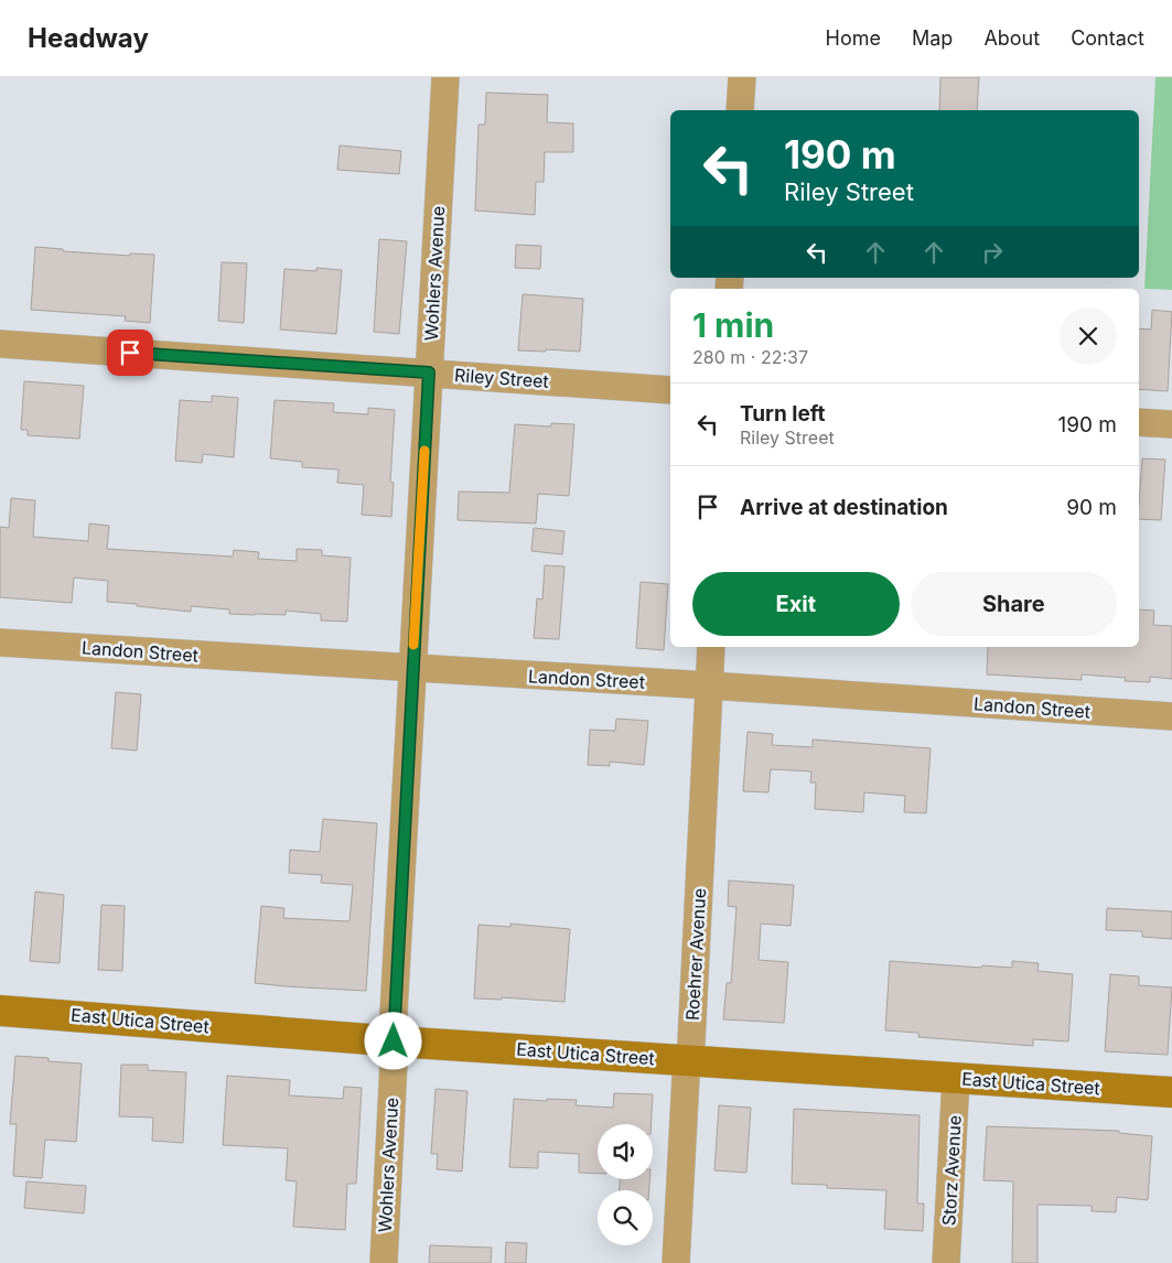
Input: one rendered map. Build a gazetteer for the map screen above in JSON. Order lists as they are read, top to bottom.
{
  "streets": {
    "street": [
      "Wohlers Avenue",
      "Riley Street",
      "Landon Street",
      "Roehrer Avenue",
      "East Utica Street",
      "Storz Avenue"
    ]
  },
  "crossings": [
    ["Wohlers Avenue", "Riley Street"],
    ["Wohlers Avenue", "Landon Street"],
    ["Wohlers Avenue", "East Utica Street"],
    ["Landon Street", "Roehrer Avenue"],
    ["Roehrer Avenue", "East Utica Street"],
    ["East Utica Street", "Storz Avenue"]
  ],
  "page": {
    "header": "Headway",
    "nav": [
      "Home",
      "Map",
      "About",
      "Contact"
    ],
    "turn": ["190 m", "Riley Street"],
    "heading": ["1 min", "280 m · 22:37"],
    "list": [
      {
        "name": "Turn left",
        "note": "Riley Street",
        "value": "190 m"
      },
      {
        "name": "Arrive at destination",
        "value": "90 m"
      }
    ],
    "buttons": ["Exit", "Share"]
  }
}
